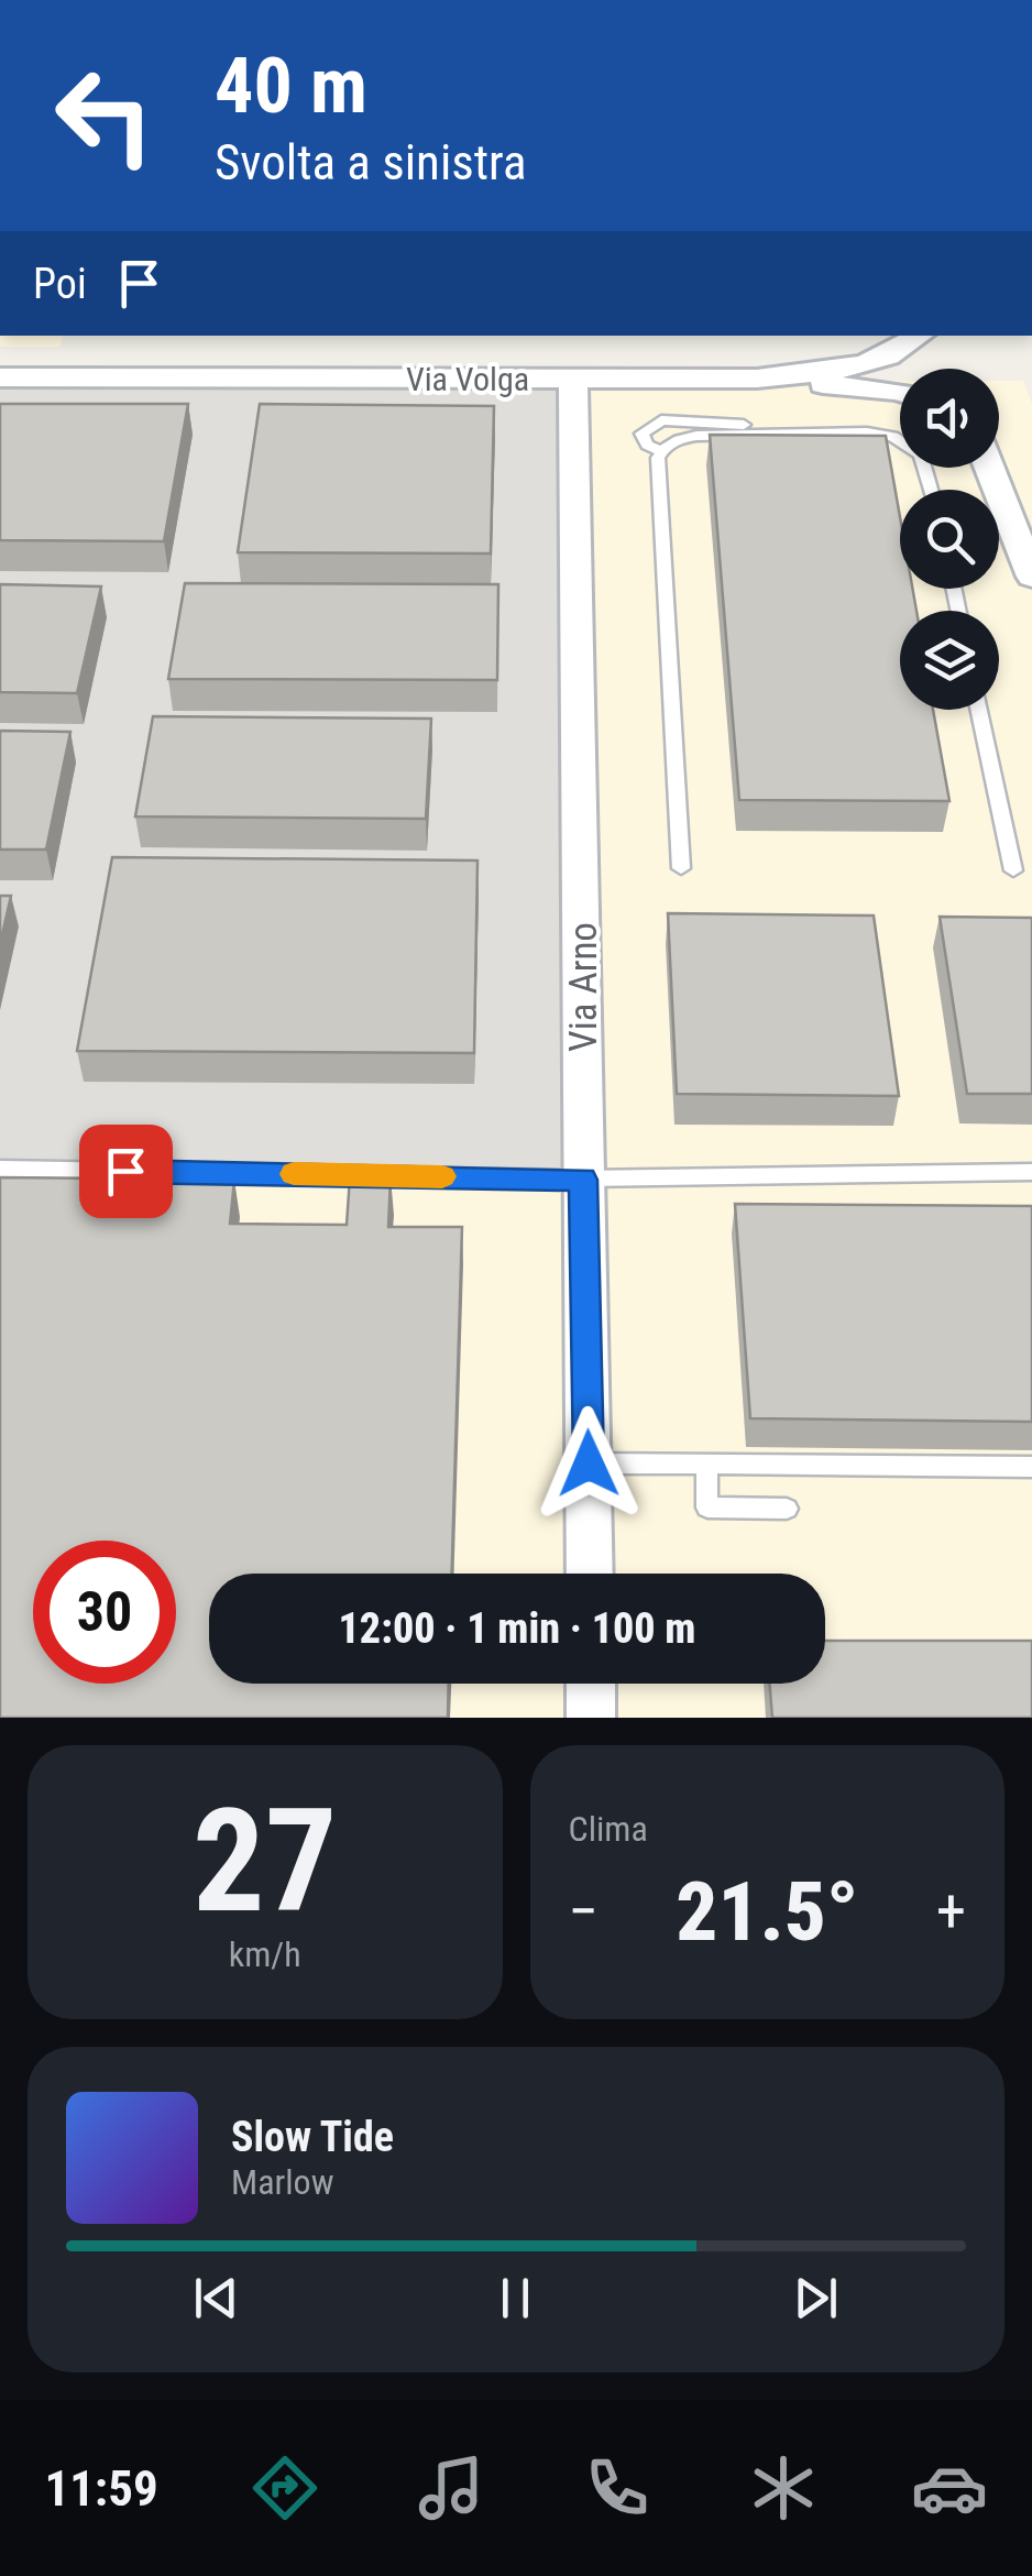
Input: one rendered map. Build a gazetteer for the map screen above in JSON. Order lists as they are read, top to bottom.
{
  "streets": {
    "street": ["Via Volga", "Via Arno"]
  },
  "crossings": [
    ["Via Volga", "Via Arno"]
  ],
  "page": {
    "turn": ["40 m", "Svolta a sinistra"],
    "then": "Poi",
    "limit": "30",
    "trip": "12:00 · 1 min · 100 m",
    "tile": [
      ["27", "km/h"],
      "Clima"
    ],
    "heat": ["−", "21.5°", "+"],
    "song": ["Slow Tide", "Marlow"],
    "tabs": "11:59"
  }
}
